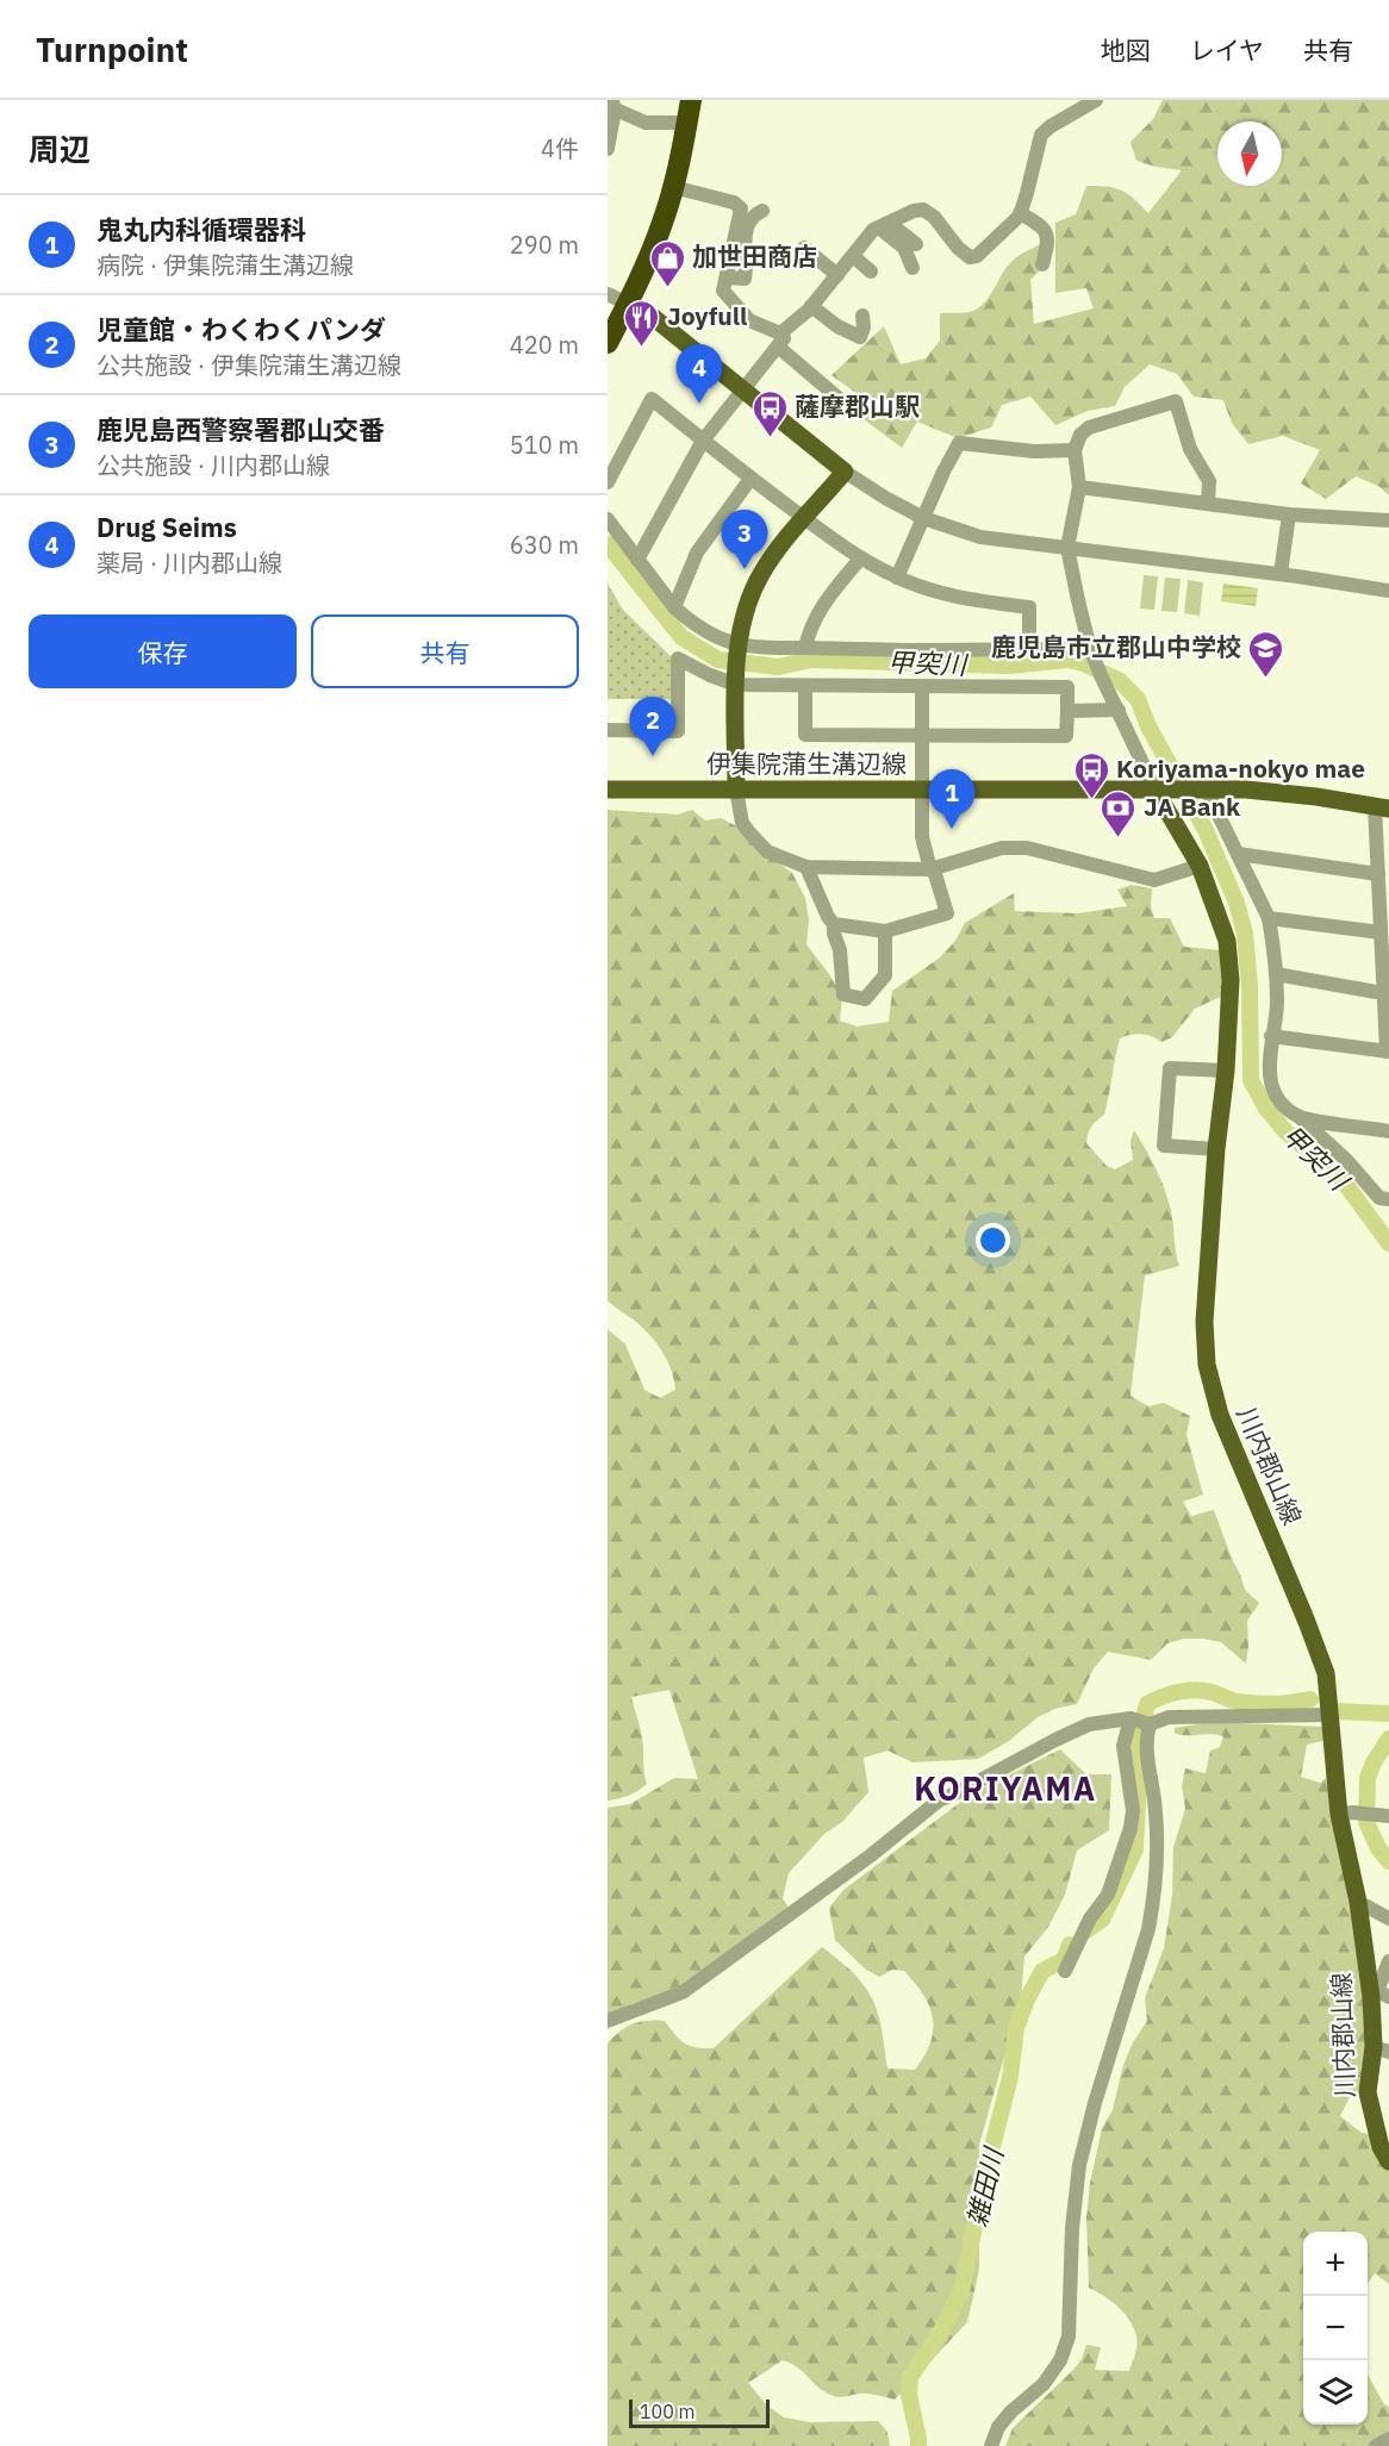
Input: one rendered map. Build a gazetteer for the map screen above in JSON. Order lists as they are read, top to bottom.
{
  "streets": {
    "main road": ["伊集院蒲生溝辺線", "川内郡山線"]
  },
  "crossings": [
    ["伊集院蒲生溝辺線", "川内郡山線"]
  ],
  "districts": ["KORIYAMA"],
  "water": ["甲突川", "雑田川"],
  "places": {
    "shop": ["加世田商店"],
    "restaurant": ["Joyfull"],
    "bus stop": ["薩摩郡山駅", "Koriyama-nokyo mae"],
    "school or university": ["鹿児島市立郡山中学校"],
    "bank": ["JA Bank"]
  },
  "scale_bar": "100 m",
  "north": "bottom",
  "page": {
    "header": "Turnpoint",
    "nav": ["地図", "レイヤ", "共有"],
    "heading": ["周辺", "4件"],
    "list": [
      {
        "mark": "1",
        "name": "鬼丸内科循環器科",
        "note": "病院 · 伊集院蒲生溝辺線",
        "value": "290 m"
      },
      {
        "mark": "2",
        "name": "児童館・わくわくパンダ",
        "note": "公共施設 · 伊集院蒲生溝辺線",
        "value": "420 m"
      },
      {
        "mark": "3",
        "name": "鹿児島西警察署郡山交番",
        "note": "公共施設 · 川内郡山線",
        "value": "510 m"
      },
      {
        "mark": "4",
        "name": "Drug Seims",
        "note": "薬局 · 川内郡山線",
        "value": "630 m"
      }
    ],
    "pins": [
      "4",
      "3",
      "2",
      "1"
    ],
    "buttons": ["保存", "共有"],
    "map_buttons": ["+", "−"],
    "scale": "100 m"
  }
}
